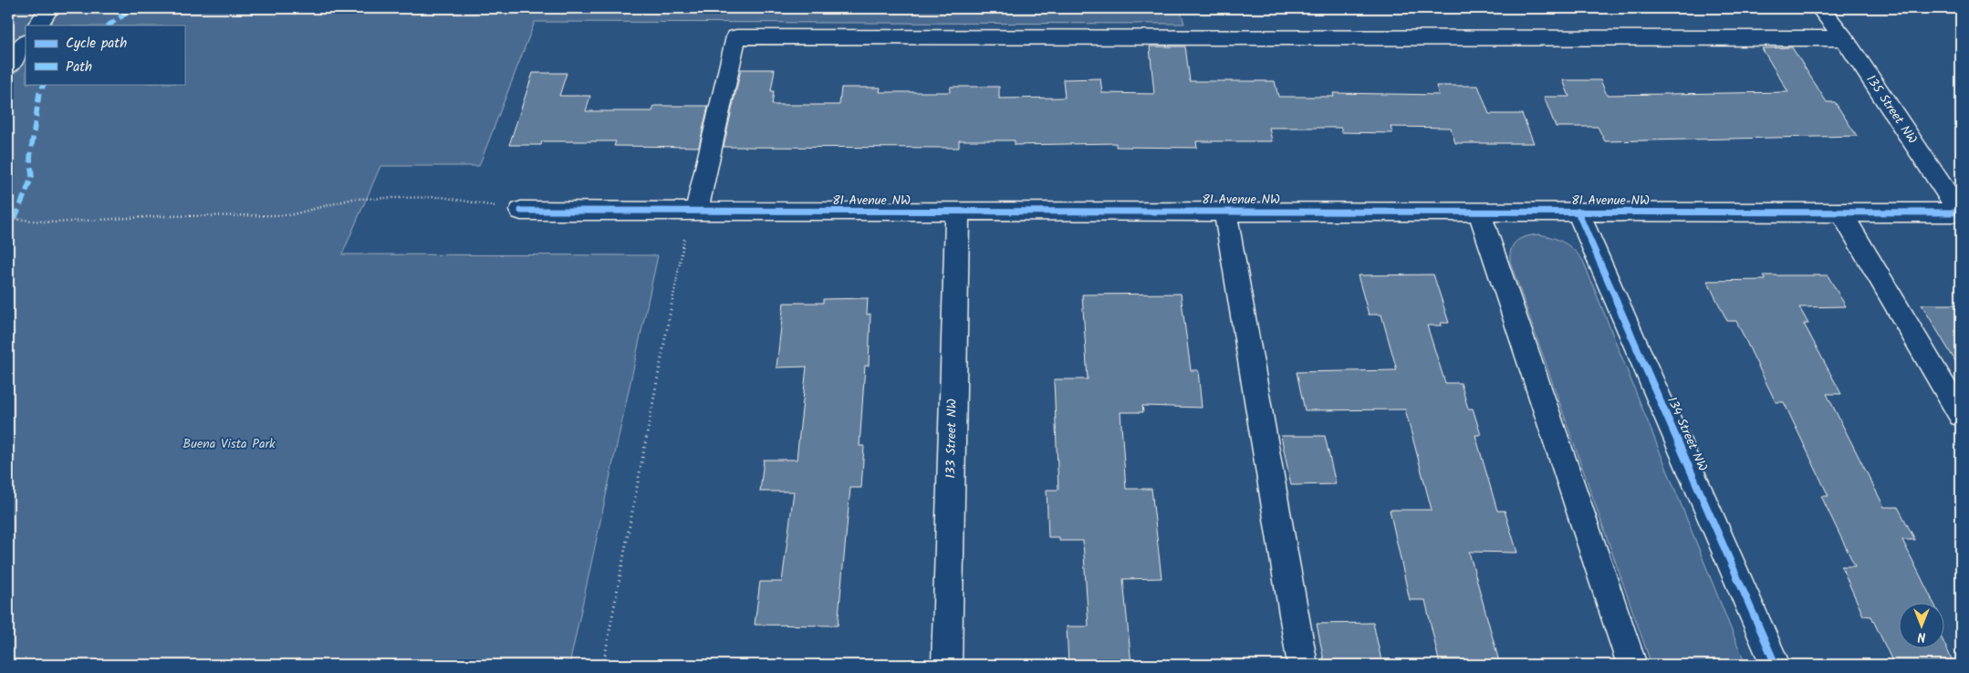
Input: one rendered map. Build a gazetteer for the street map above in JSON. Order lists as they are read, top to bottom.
{
  "streets": {
    "street": [
      "135 Street NW",
      "81 Avenue NW",
      "134 Street NW",
      "133 Street NW"
    ]
  },
  "crossings": [
    ["135 Street NW", "81 Avenue NW"],
    ["81 Avenue NW", "134 Street NW"],
    ["81 Avenue NW", "133 Street NW"]
  ],
  "parks": ["Buena Vista Park"],
  "legend": ["Cycle path", "Path"],
  "north": "bottom"
}
